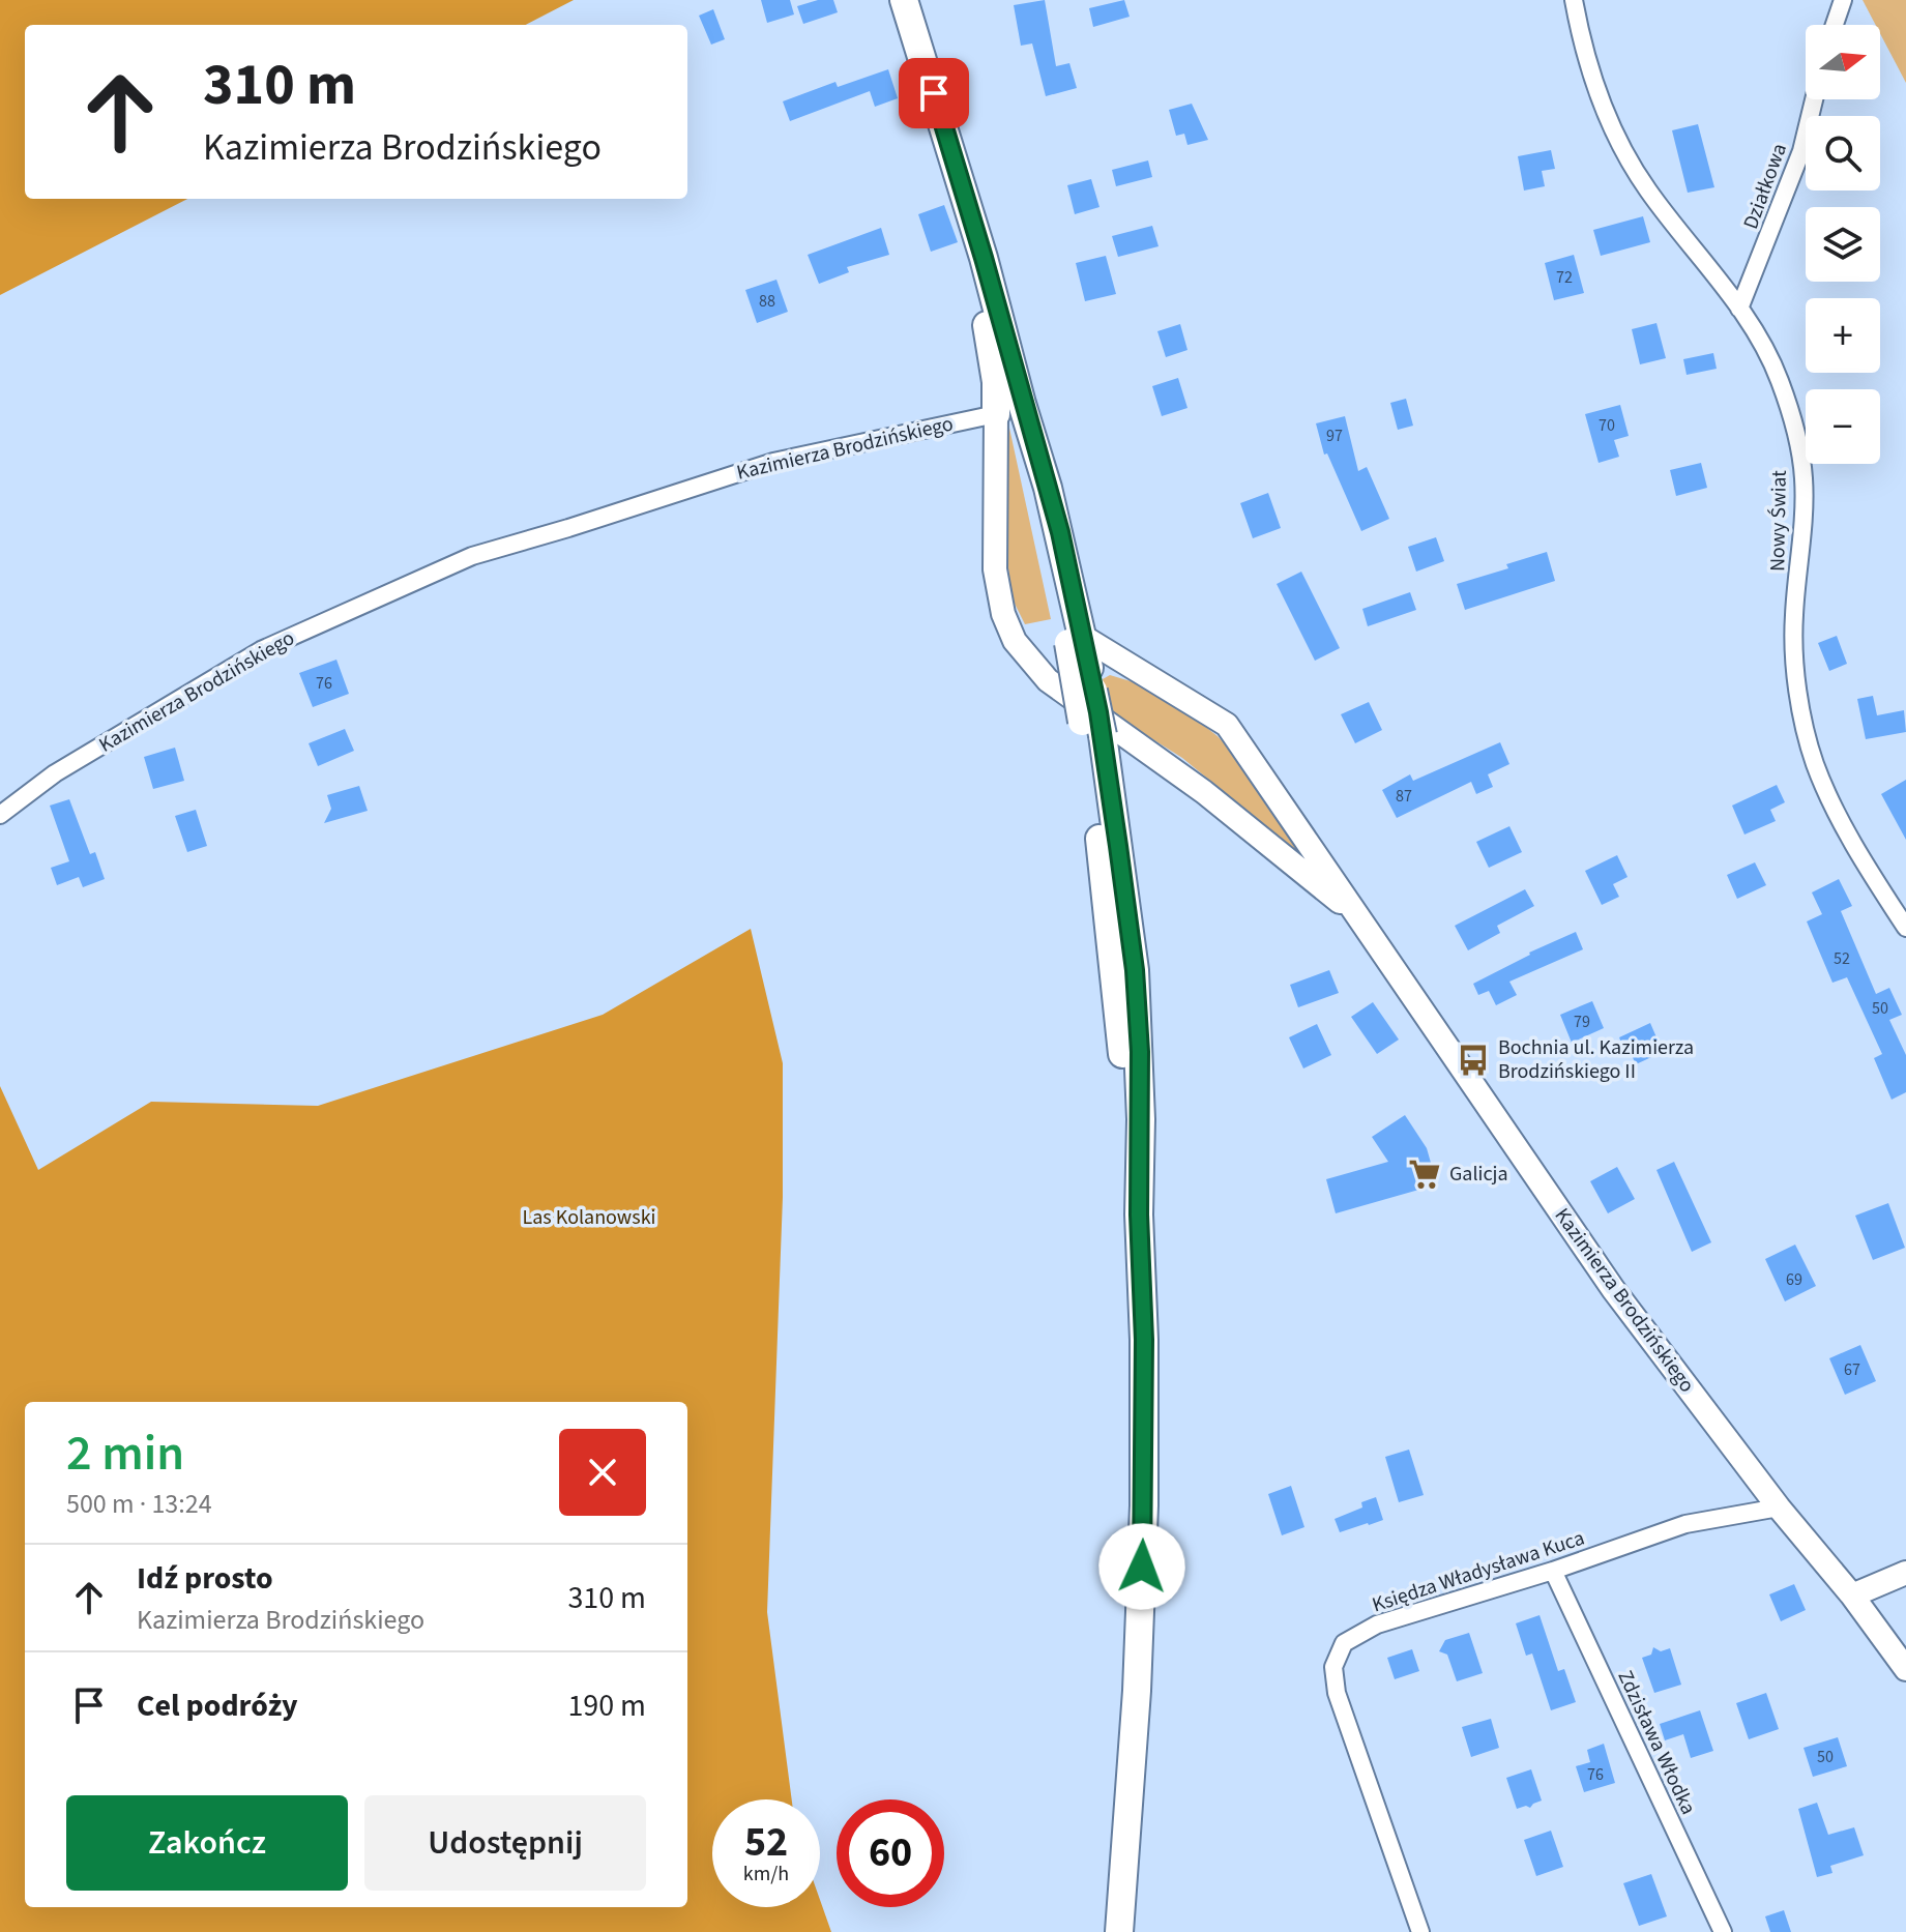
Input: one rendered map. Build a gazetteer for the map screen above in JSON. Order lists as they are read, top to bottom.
{
  "streets": {
    "main road": ["Kazimierza Brodzińskiego"],
    "street": [
      "Działkowa",
      "Nowy Świat",
      "Księdza Władysława Kuca",
      "Zdzisława Włodka"
    ]
  },
  "crossings": [
    ["Działkowa", "Nowy Świat"],
    ["Kazimierza Brodzińskiego", "Księdza Władysława Kuca"],
    ["Księdza Władysława Kuca", "Zdzisława Włodka"]
  ],
  "parks": ["Las Kolanowski"],
  "places": {
    "bus stop": ["Bochnia ul. Kazimierza Brodzińskiego II"],
    "supermarket": ["Galicja"]
  },
  "house_numbers": [
    "72",
    "88",
    "70",
    "97",
    "76",
    "87",
    "52",
    "50",
    "79",
    "69",
    "67",
    "50",
    "76"
  ],
  "north": "right",
  "page": {
    "map_buttons": ["+", "−"],
    "turn": ["310 m", "Kazimierza Brodzińskiego"],
    "heading": ["2 min", "500 m · 13:24"],
    "list": [
      {
        "name": "Idź prosto",
        "note": "Kazimierza Brodzińskiego",
        "value": "310 m"
      },
      {
        "name": "Cel podróży",
        "value": "190 m"
      }
    ],
    "buttons": ["Zakończ", "Udostępnij"],
    "speed": "52 km/h",
    "limit": "60"
  }
}
